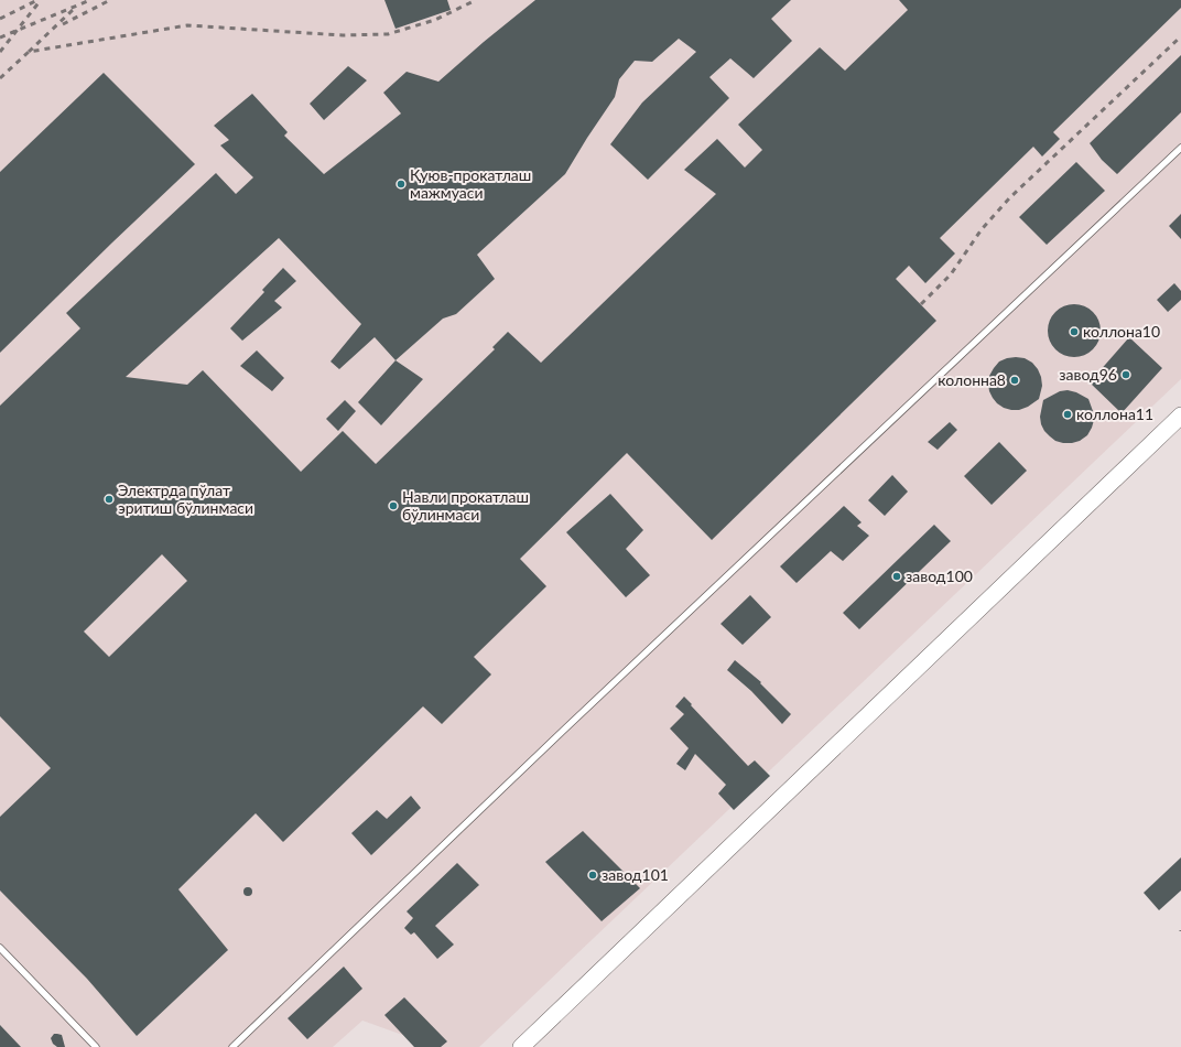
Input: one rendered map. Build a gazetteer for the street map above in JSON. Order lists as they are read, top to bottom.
{
  "places": [
    "Қуюв-прокатлаш мажмуаси",
    "коллона10",
    "завод96",
    "колонна8",
    "коллона11",
    "Электрда пўлат эритиш бўлинмаси",
    "Навли прокатлаш бўлинмаси",
    "завод100",
    "завод101"
  ]
}
